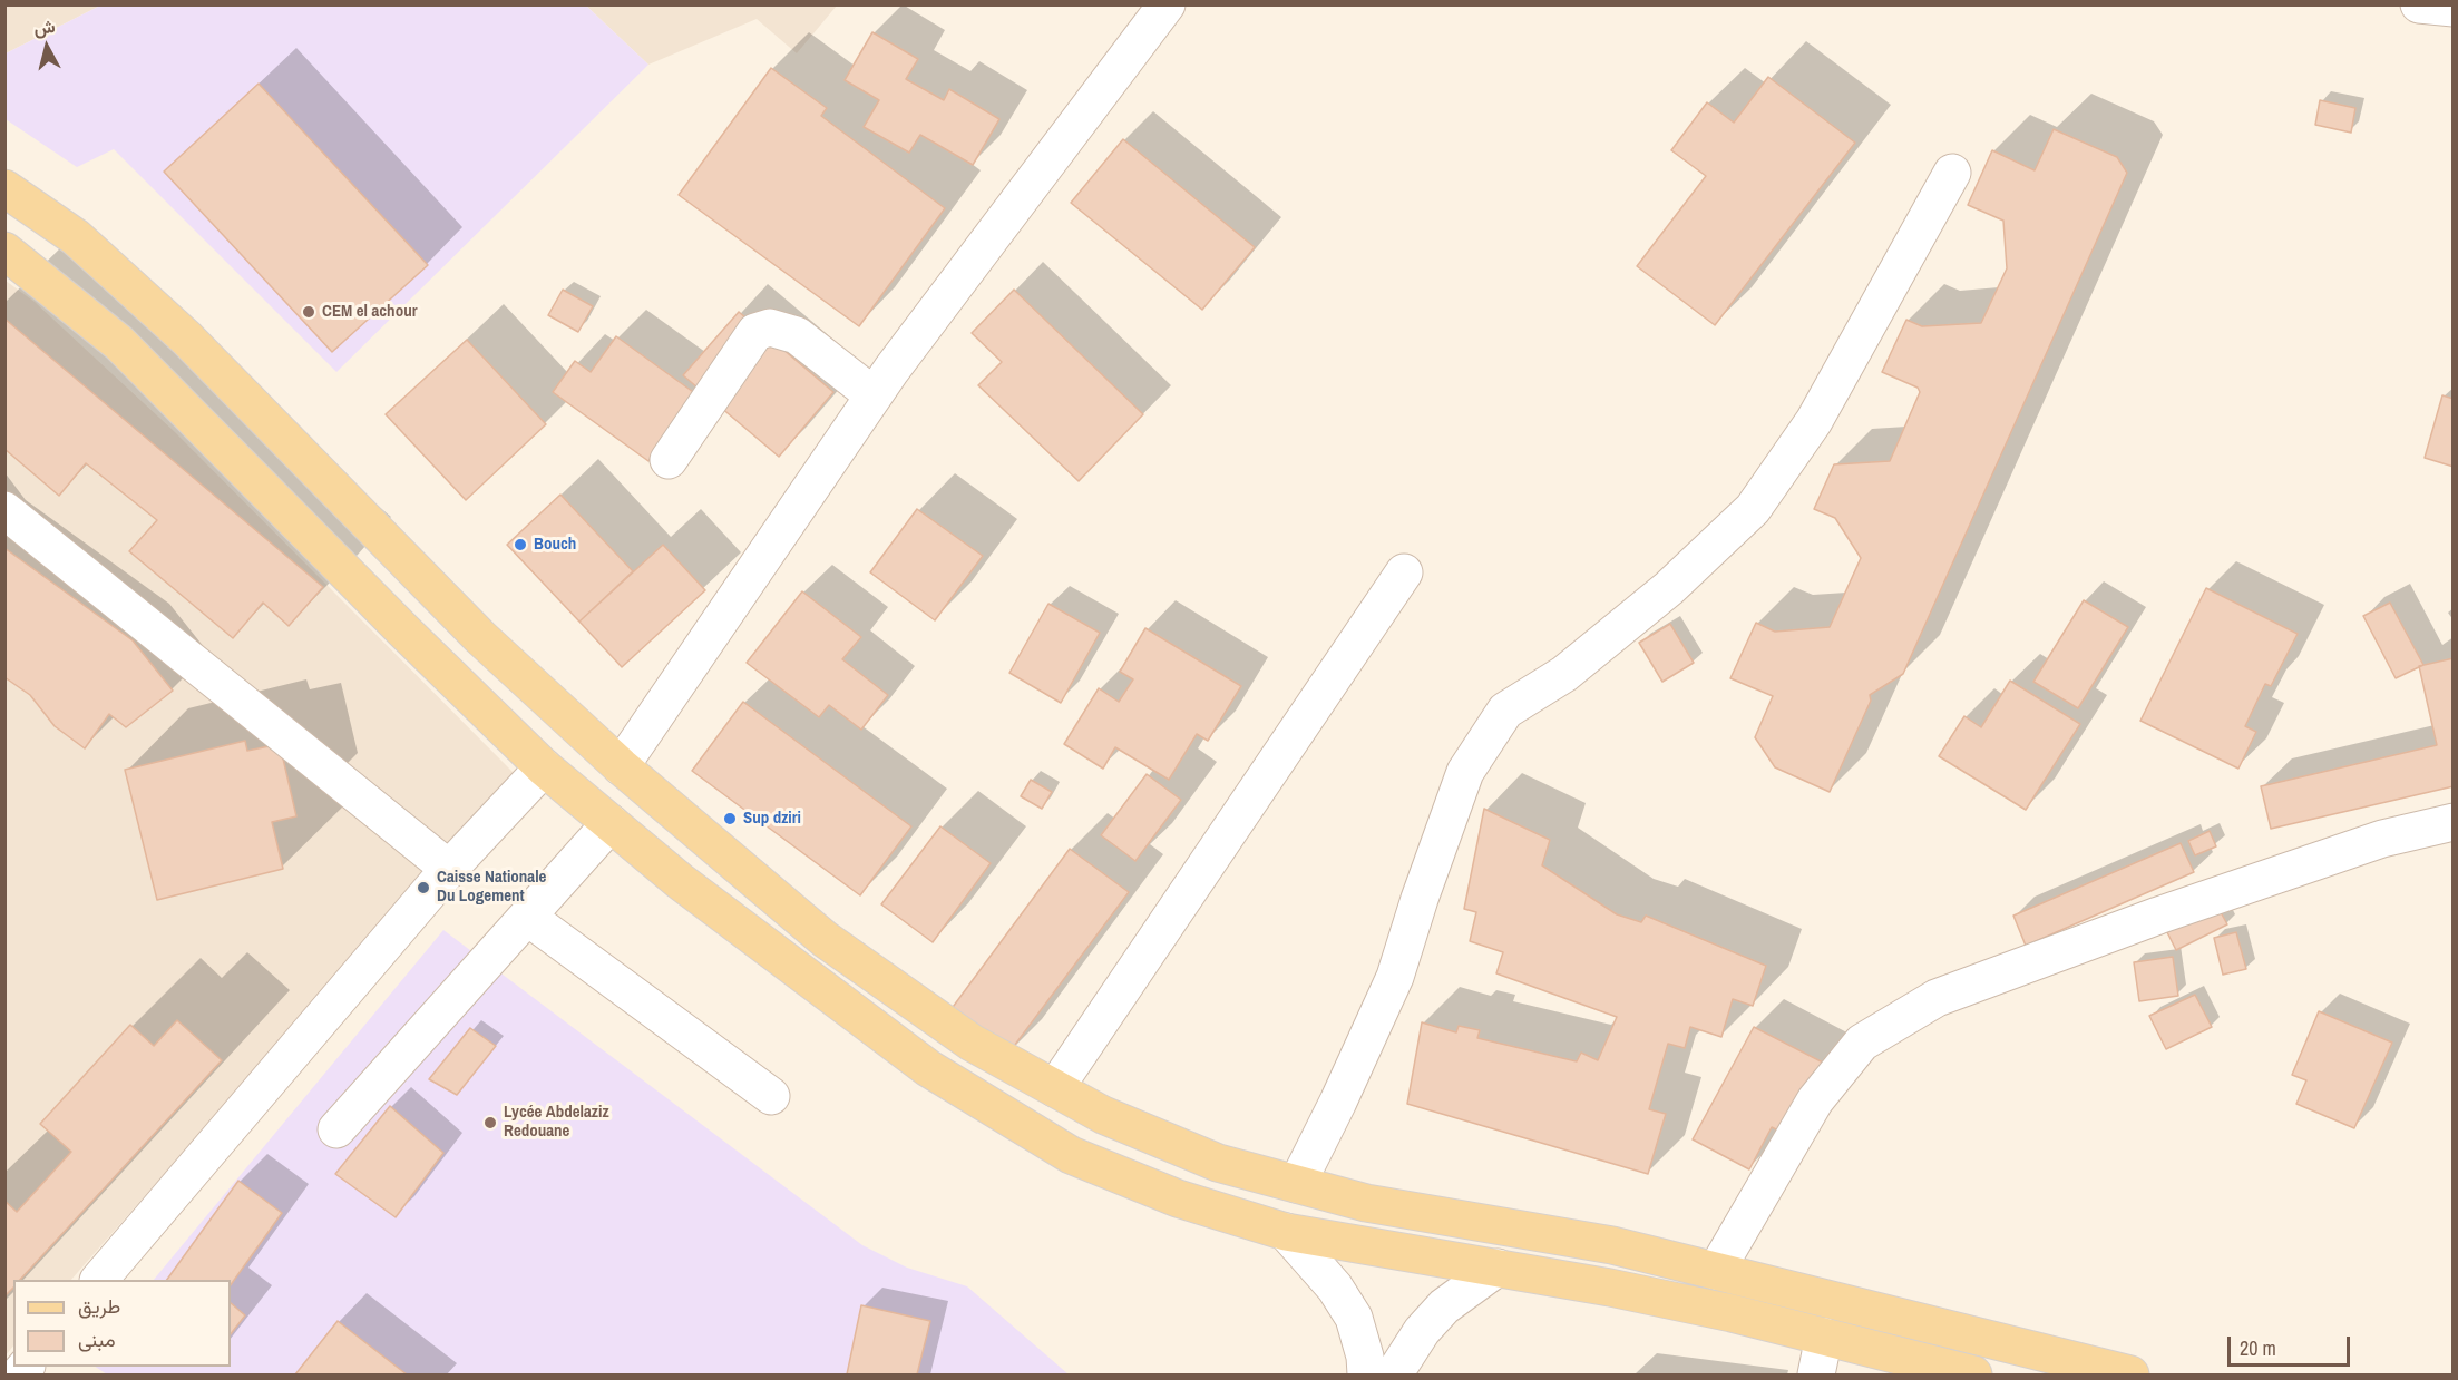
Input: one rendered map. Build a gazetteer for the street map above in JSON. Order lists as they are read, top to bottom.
{
  "places": [
    "CEM el achour",
    "Bouch",
    "Sup dziri",
    "Caisse Nationale Du Logement",
    "Lycée Abdelaziz Redouane"
  ],
  "legend": ["طريق", "مبنى"],
  "scale_bar": "20 m",
  "north": "top"
}
